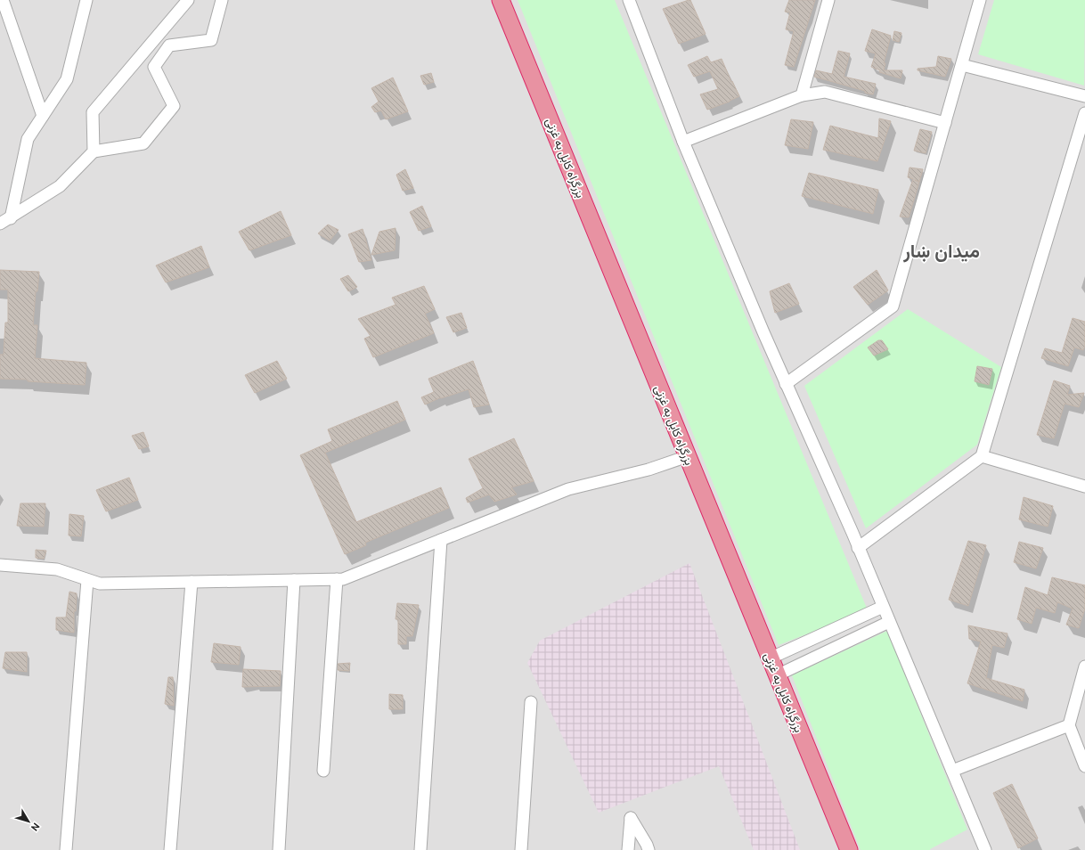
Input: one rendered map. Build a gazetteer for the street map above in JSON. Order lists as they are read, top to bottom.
{
  "streets": {
    "highway": ["بزرگراه کابل به غزنی"]
  },
  "districts": ["میدان ښار"],
  "north": "bottom right"
}
